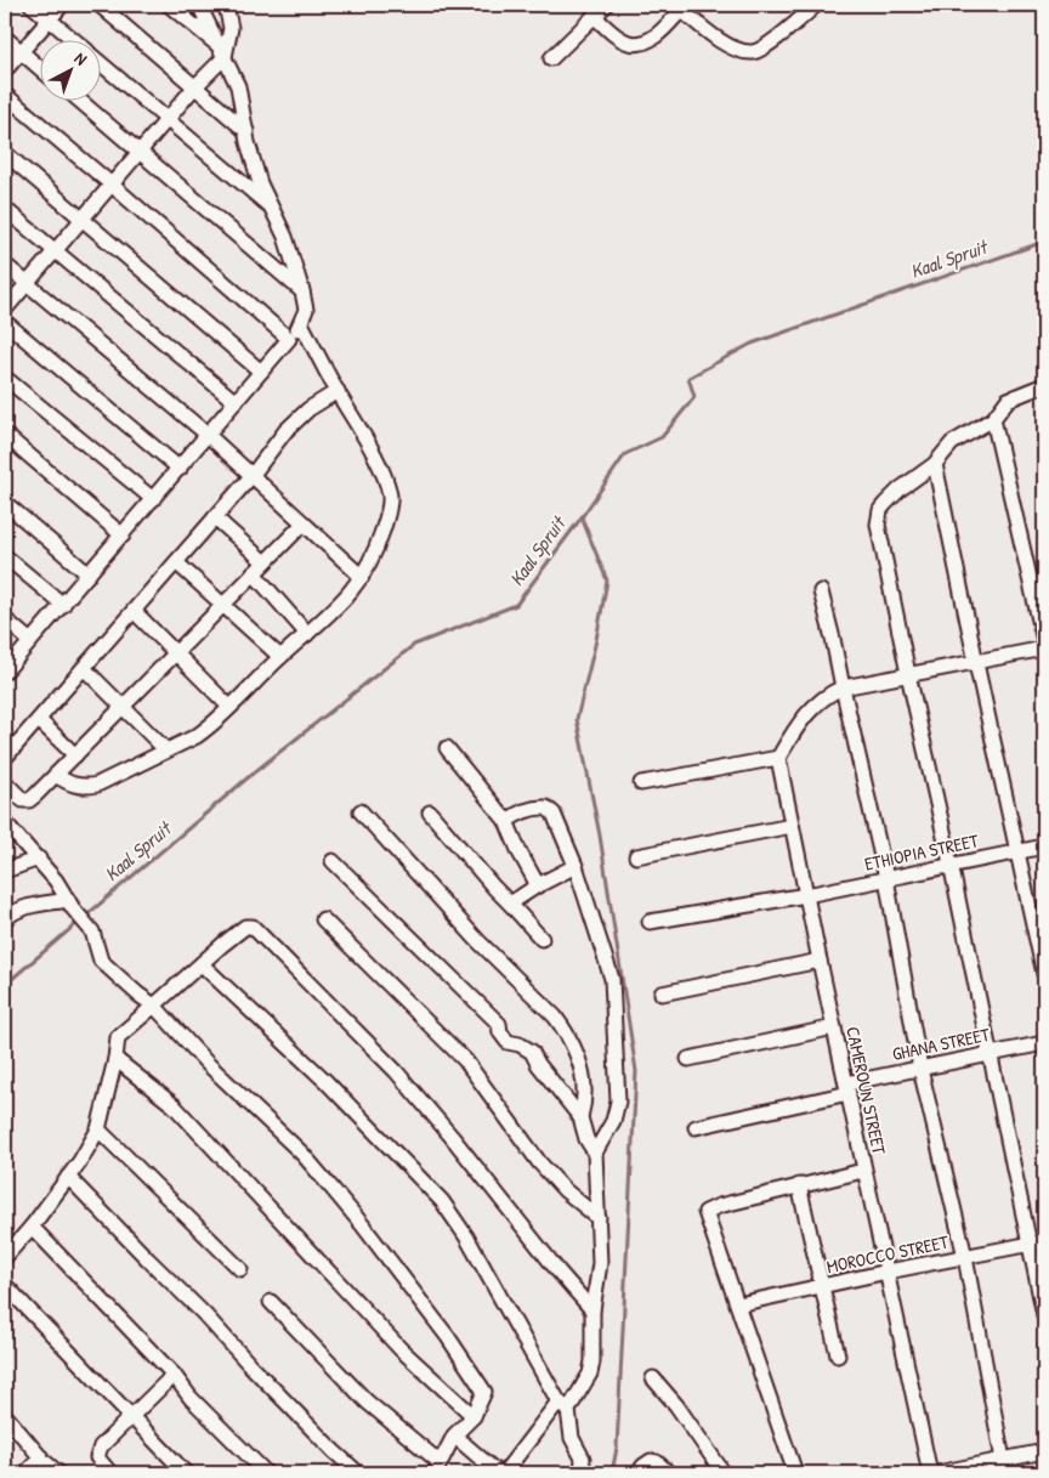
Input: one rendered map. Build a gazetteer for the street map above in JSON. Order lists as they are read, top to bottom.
{
  "streets": {
    "street": [
      "ETHIOPIA STREET",
      "GHANA STREET",
      "CAMEROUN STREET",
      "MOROCCO STREET"
    ]
  },
  "crossings": [
    ["ETHIOPIA STREET", "CAMEROUN STREET"],
    ["GHANA STREET", "CAMEROUN STREET"],
    ["CAMEROUN STREET", "MOROCCO STREET"]
  ],
  "water": ["Kaal Spruit"],
  "north": "top right"
}
